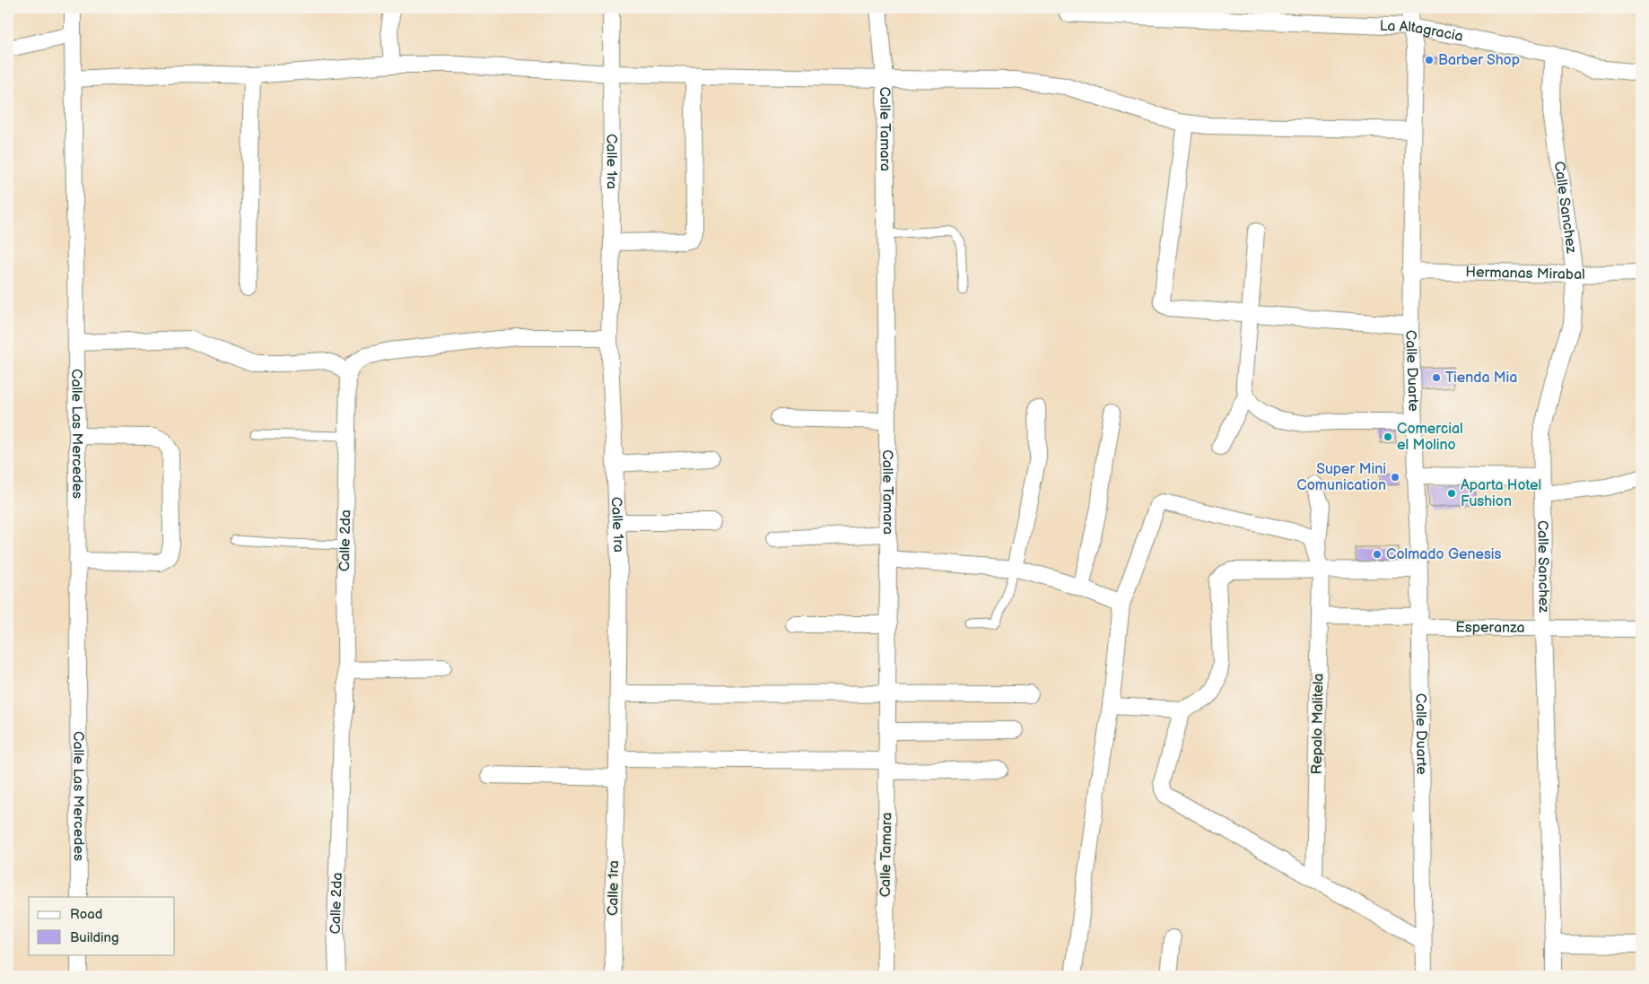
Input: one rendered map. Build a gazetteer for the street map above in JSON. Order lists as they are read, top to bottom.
{
  "streets": {
    "street": [
      "La Altagracia",
      "Calle Tamara",
      "Calle 1ra",
      "Calle Sanchez",
      "Hermanas Mirabal",
      "Calle Duarte",
      "Calle Las Mercedes",
      "Calle 2da",
      "Esperanza",
      "Repalo Malitela"
    ]
  },
  "crossings": [
    ["La Altagracia", "Calle Sanchez"],
    ["La Altagracia", "Calle Duarte"],
    ["Calle Sanchez", "Hermanas Mirabal"],
    ["Calle Sanchez", "Esperanza"],
    ["Hermanas Mirabal", "Calle Duarte"],
    ["Calle Duarte", "Esperanza"],
    ["Esperanza", "Repalo Malitela"]
  ],
  "places": [
    "Barber Shop",
    "Tienda Mia",
    "Comercial el Molino",
    "Super Mini Comunication",
    "Aparta Hotel Fushion",
    "Colmado Genesis"
  ],
  "legend": ["Road", "Building"]
}
